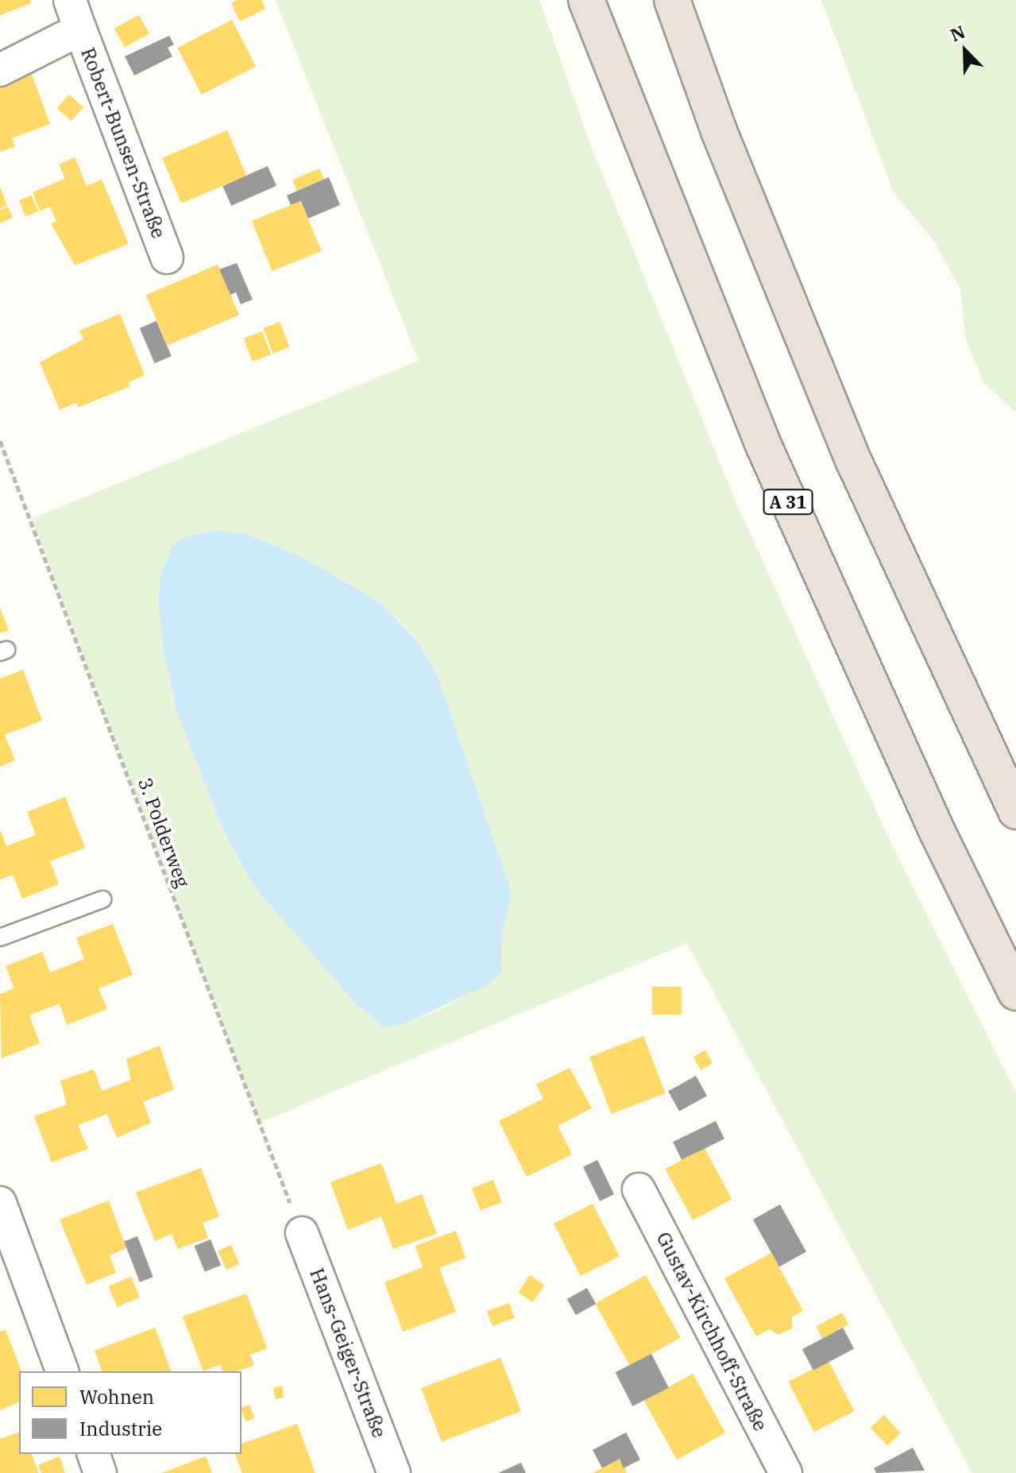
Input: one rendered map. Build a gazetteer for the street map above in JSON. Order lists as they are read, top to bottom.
{
  "streets": {
    "highway": ["A 31"],
    "street": ["Robert-Bunsen-Straße", "Gustav-Kirchhoff-Straße", "Hans-Geiger-Straße"],
    "path": ["3. Polderweg"]
  },
  "crossings": [
    ["3. Polderweg", "Hans-Geiger-Straße"]
  ],
  "legend": ["Wohnen", "Industrie"],
  "north": "top left"
}
